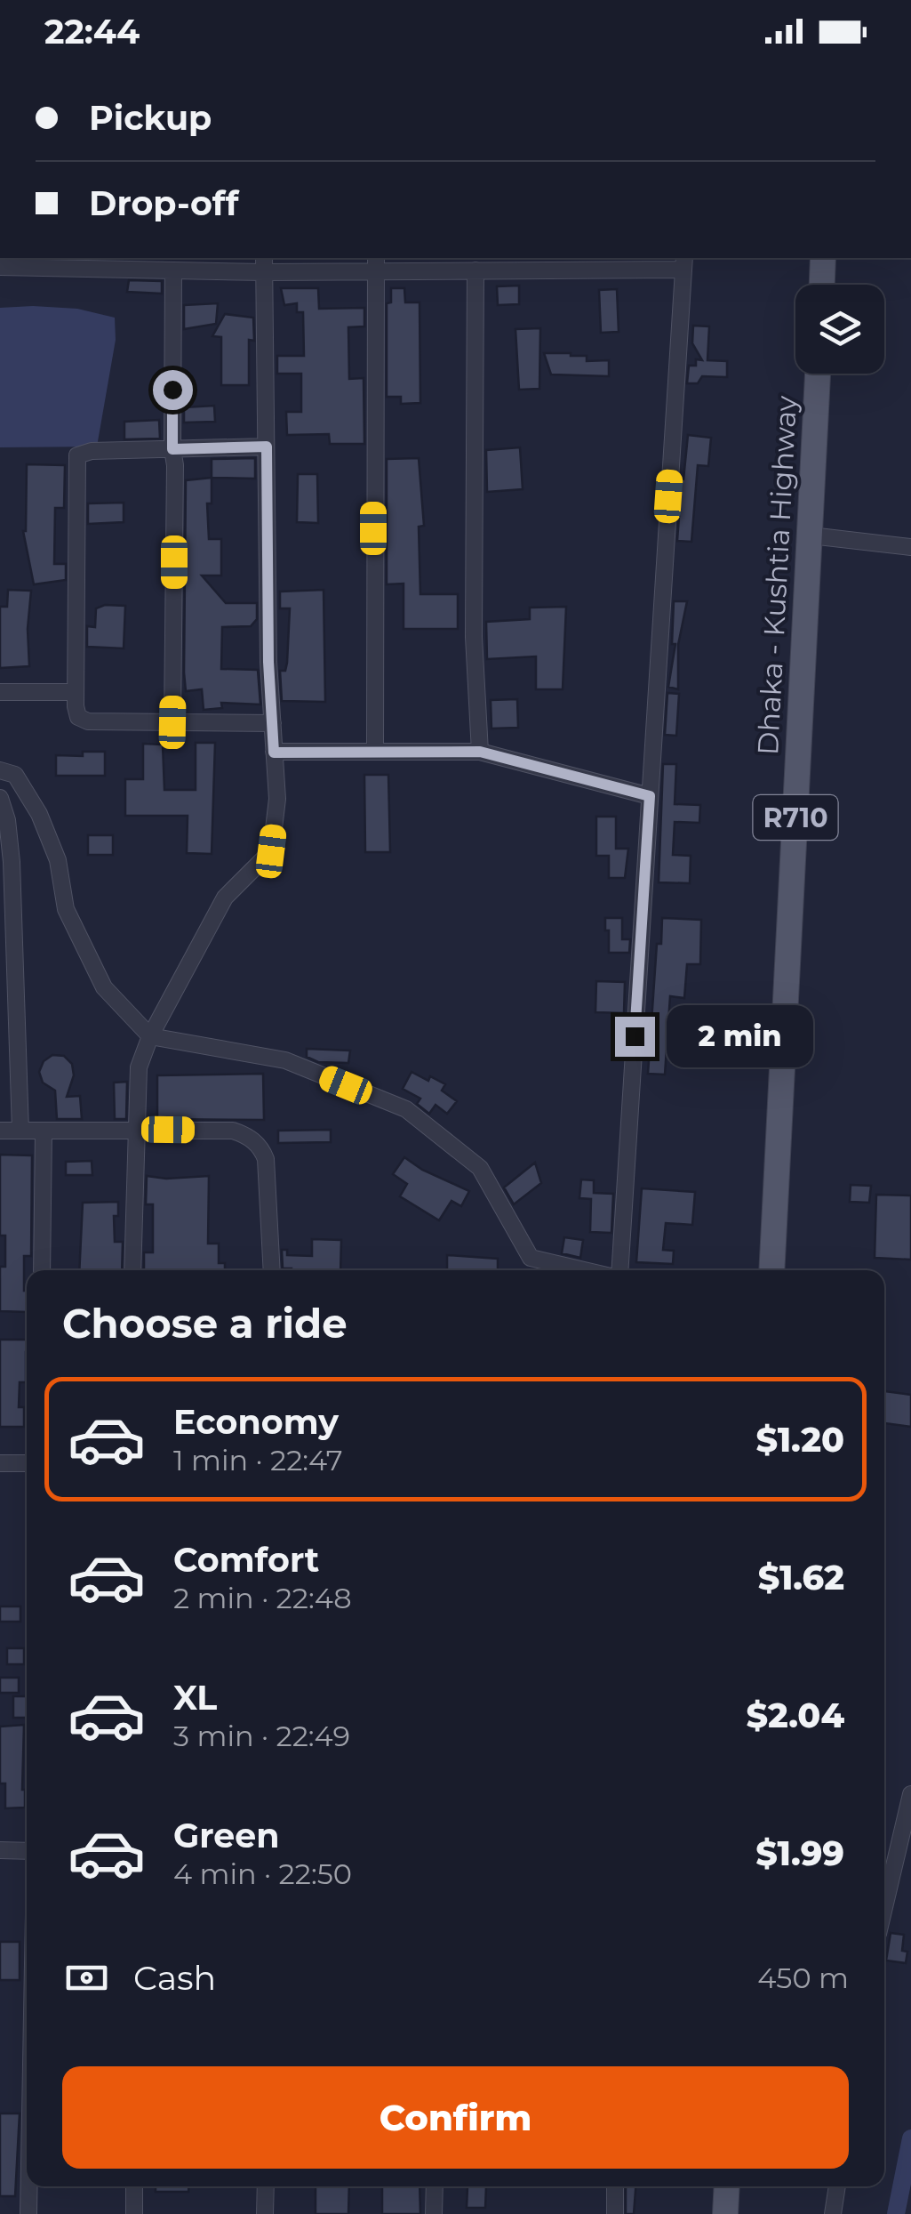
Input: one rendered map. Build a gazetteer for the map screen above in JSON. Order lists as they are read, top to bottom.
{
  "streets": {
    "main road": ["Dhaka - Kushtia Highway", "R710"]
  },
  "page": {
    "status": "22:44",
    "banner": ["Pickup", "Drop-off"],
    "bubble": "2 min",
    "heading": "Choose a ride",
    "list": [
      {
        "name": "Economy",
        "note": "1 min · 22:47",
        "value": "$1.20"
      },
      {
        "name": "Comfort",
        "note": "2 min · 22:48",
        "value": "$1.62"
      },
      {
        "name": "XL",
        "note": "3 min · 22:49",
        "value": "$2.04"
      },
      {
        "name": "Green",
        "note": "4 min · 22:50",
        "value": "$1.99"
      }
    ],
    "pay": ["Cash", "450 m"],
    "buttons": "Confirm"
  }
}
